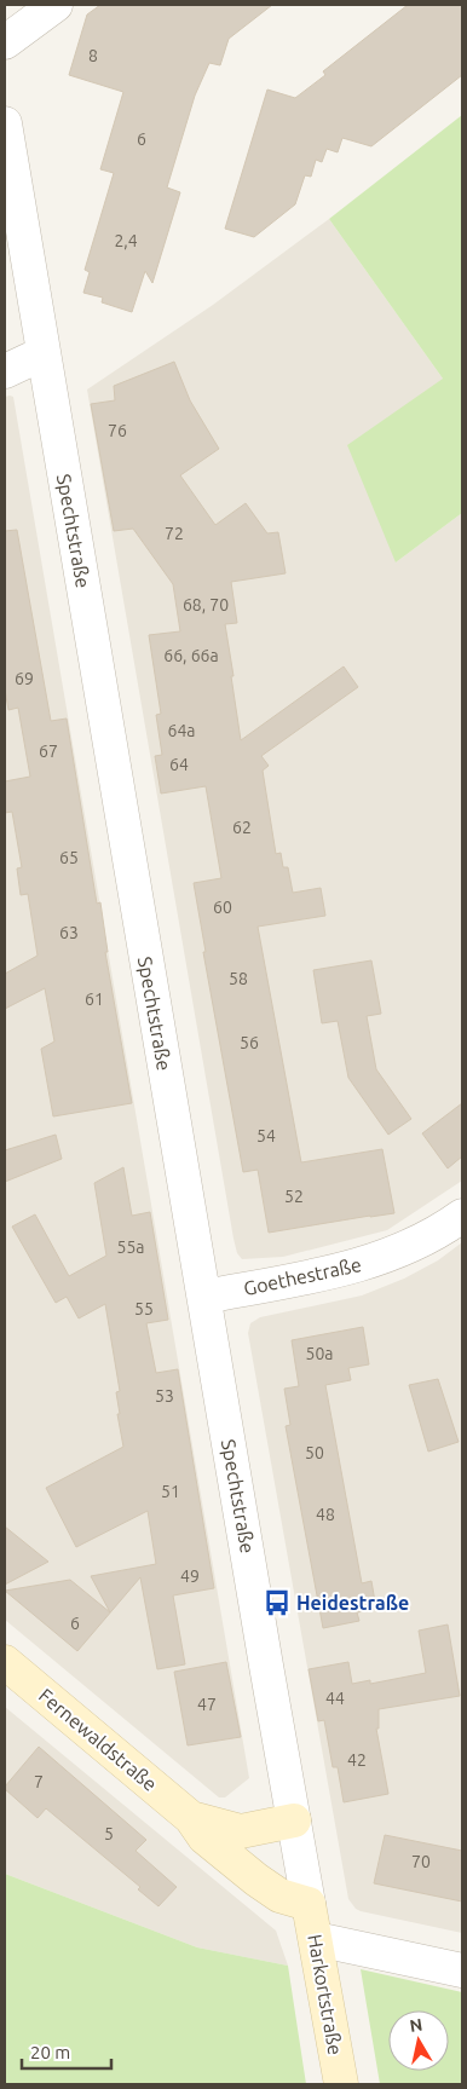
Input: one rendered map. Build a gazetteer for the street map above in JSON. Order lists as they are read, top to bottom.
{
  "streets": {
    "street": [
      "Spechtstraße",
      "Goethestraße",
      "Fernewaldstraße",
      "Harkortstraße"
    ]
  },
  "crossings": [
    ["Spechtstraße", "Goethestraße"],
    ["Spechtstraße", "Fernewaldstraße"],
    ["Spechtstraße", "Harkortstraße"],
    ["Fernewaldstraße", "Harkortstraße"]
  ],
  "places": {
    "bus stop": ["Heidestraße"]
  },
  "house_numbers": [
    "8",
    "6",
    "2,4",
    "76",
    "72",
    "68, 70",
    "66, 66a",
    "69",
    "64a",
    "67",
    "64",
    "62",
    "65",
    "60",
    "63",
    "58",
    "61",
    "56",
    "54",
    "52",
    "55a",
    "55",
    "50a",
    "53",
    "50",
    "51",
    "48",
    "49",
    "6",
    "44",
    "47",
    "42",
    "7",
    "5",
    "70"
  ],
  "scale_bar": "20 m",
  "north": "top"
}
